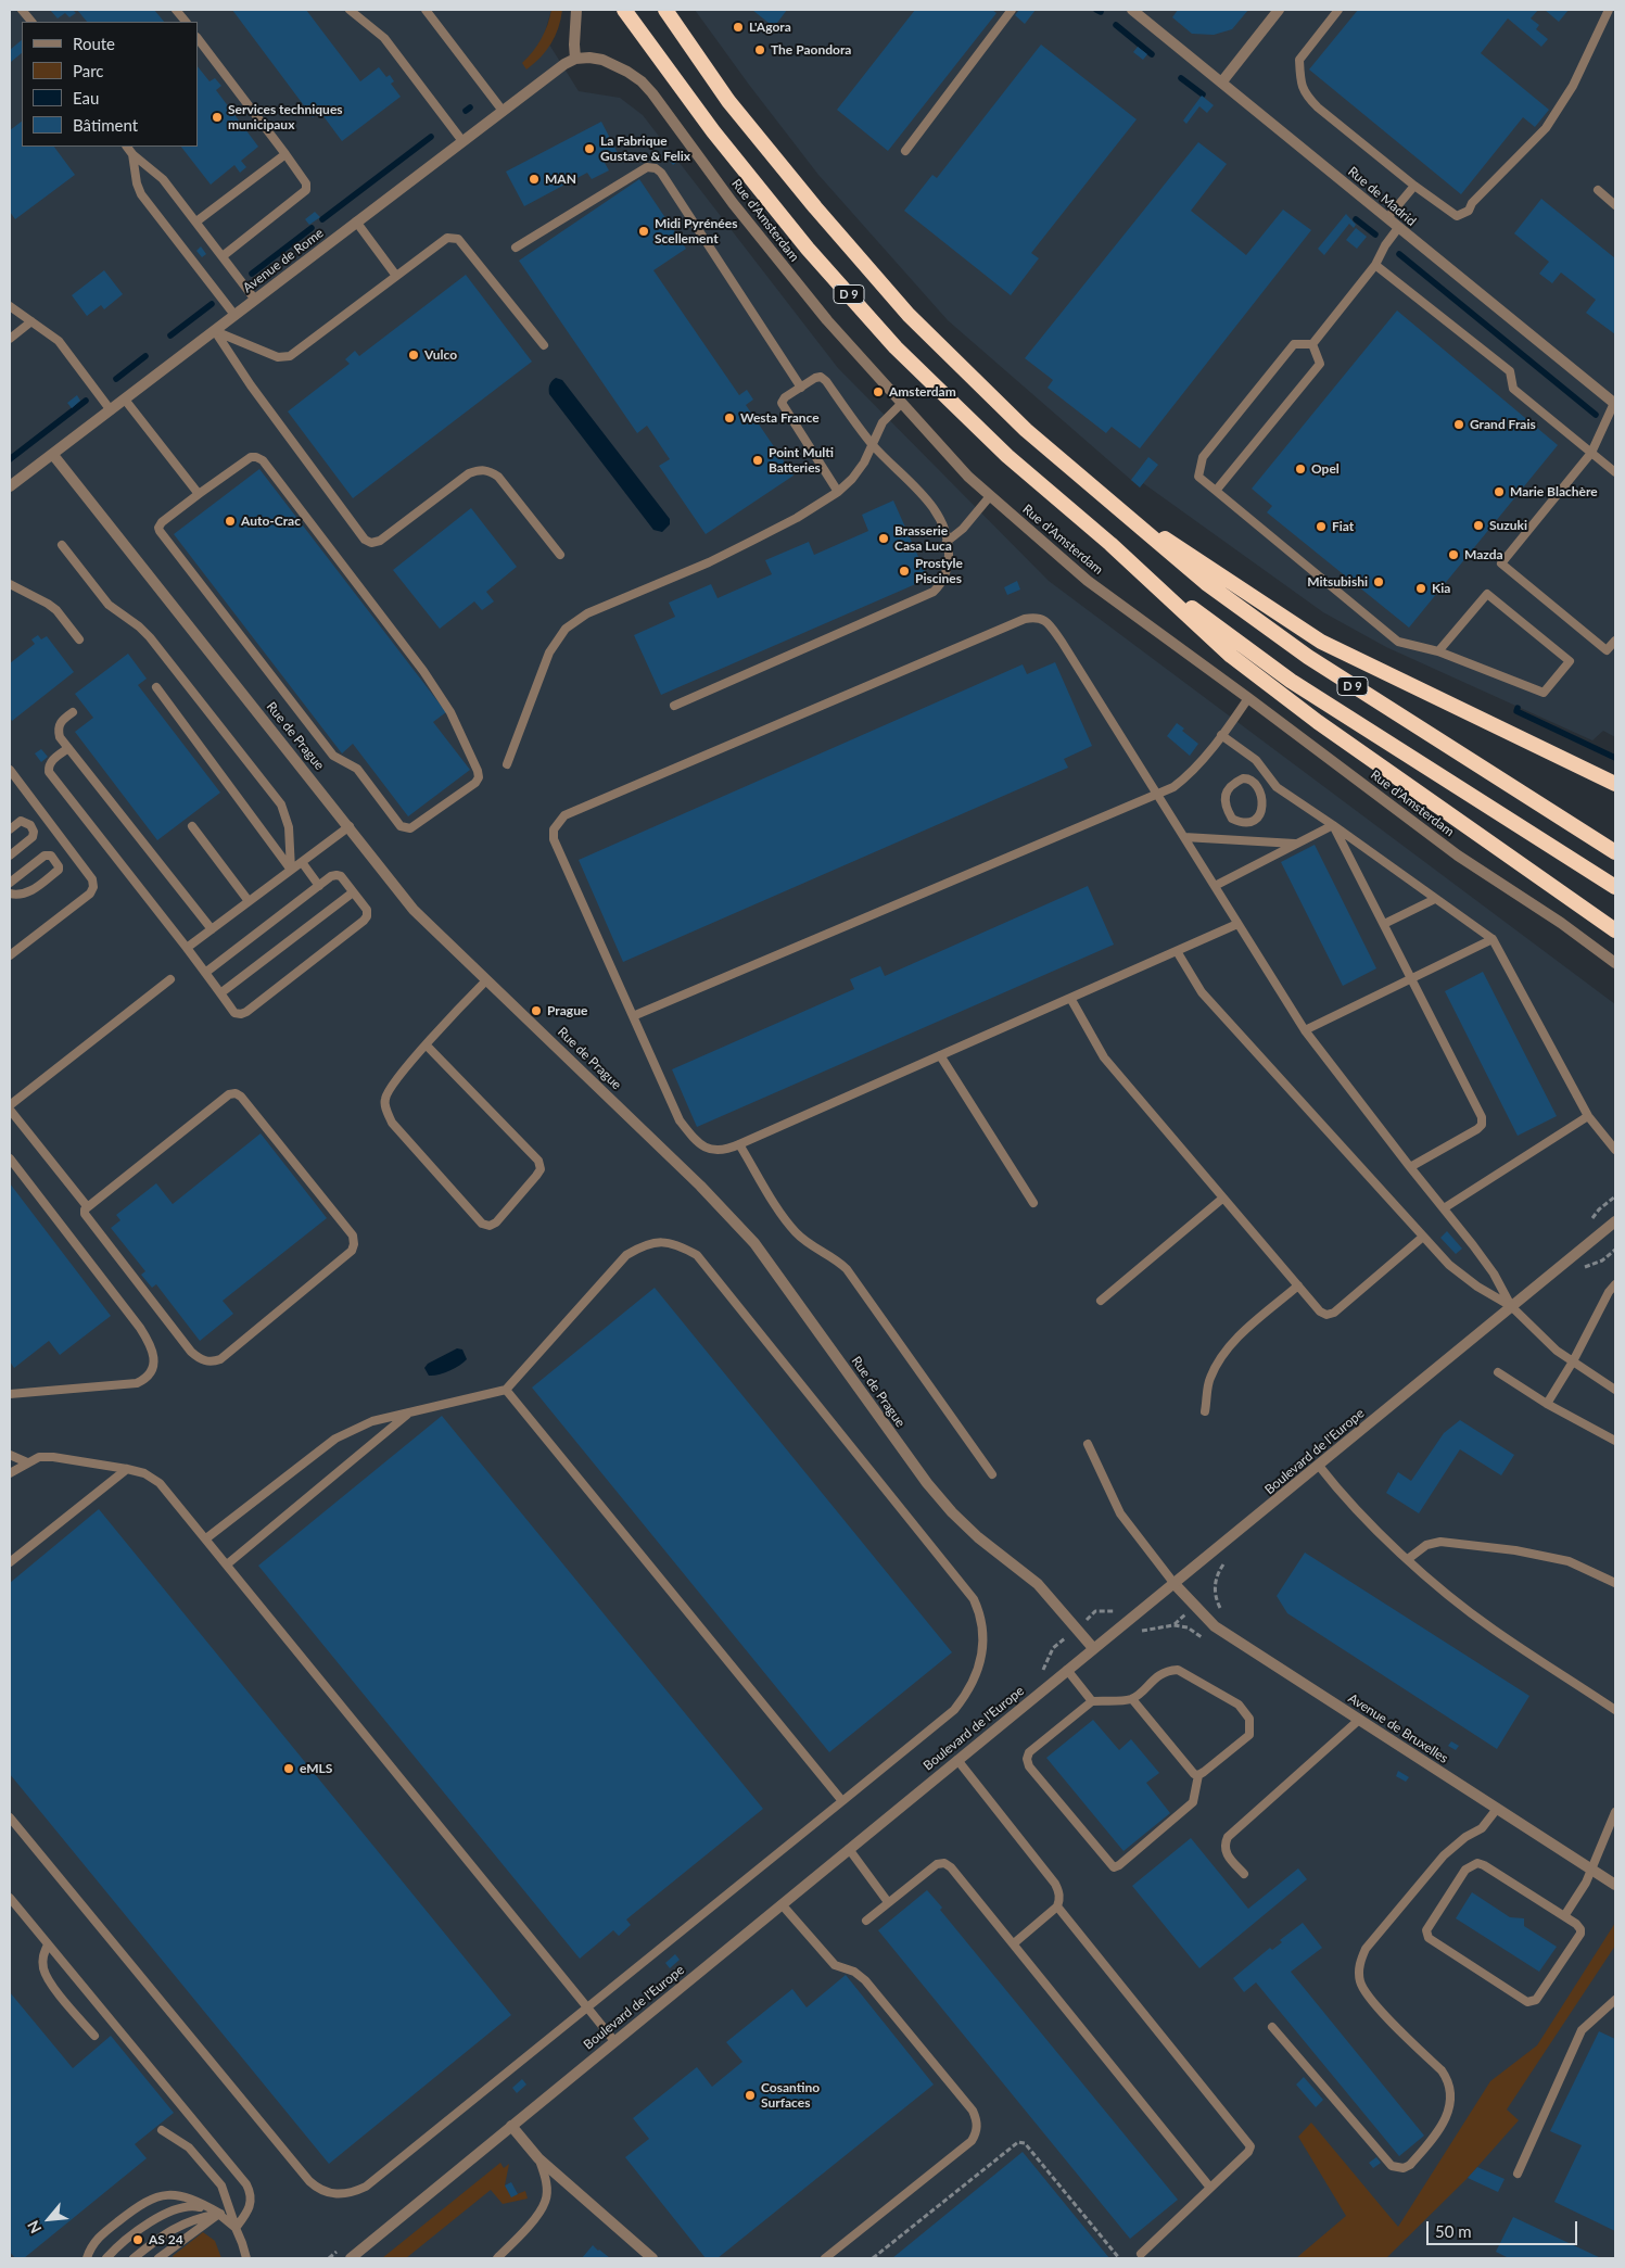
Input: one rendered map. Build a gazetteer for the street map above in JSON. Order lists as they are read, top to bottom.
{
  "streets": {
    "highway": ["D 9"],
    "street": [
      "Rue de Madrid",
      "Rue d'Amsterdam",
      "Avenue de Rome",
      "Rue de Prague",
      "Boulevard de l'Europe",
      "Avenue de Bruxelles"
    ]
  },
  "crossings": [
    ["Rue d'Amsterdam", "Avenue de Rome"],
    ["Avenue de Rome", "Rue de Prague"],
    ["Rue de Prague", "Boulevard de l'Europe"],
    ["Boulevard de l'Europe", "Avenue de Bruxelles"]
  ],
  "places": [
    "L'Agora",
    "The Paondora",
    "Services techniques municipaux",
    "La Fabrique Gustave & Felix",
    "MAN",
    "Midi Pyrénées Scellement",
    "Vulco",
    "Amsterdam",
    "Westa France",
    "Grand Frais",
    "Point Multi Batteries",
    "Opel",
    "Marie Blachère",
    "Auto-Crac",
    "Suzuki",
    "Fiat",
    "Brasserie Casa Luca",
    "Mazda",
    "Prostyle Piscines",
    "Mitsubishi",
    "Kia",
    "Prague",
    "eMLS",
    "Cosantino Surfaces",
    "AS 24"
  ],
  "legend": [
    "Route",
    "Parc",
    "Eau",
    "Bâtiment"
  ],
  "scale_bar": "50 m",
  "north": "bottom left"
}
